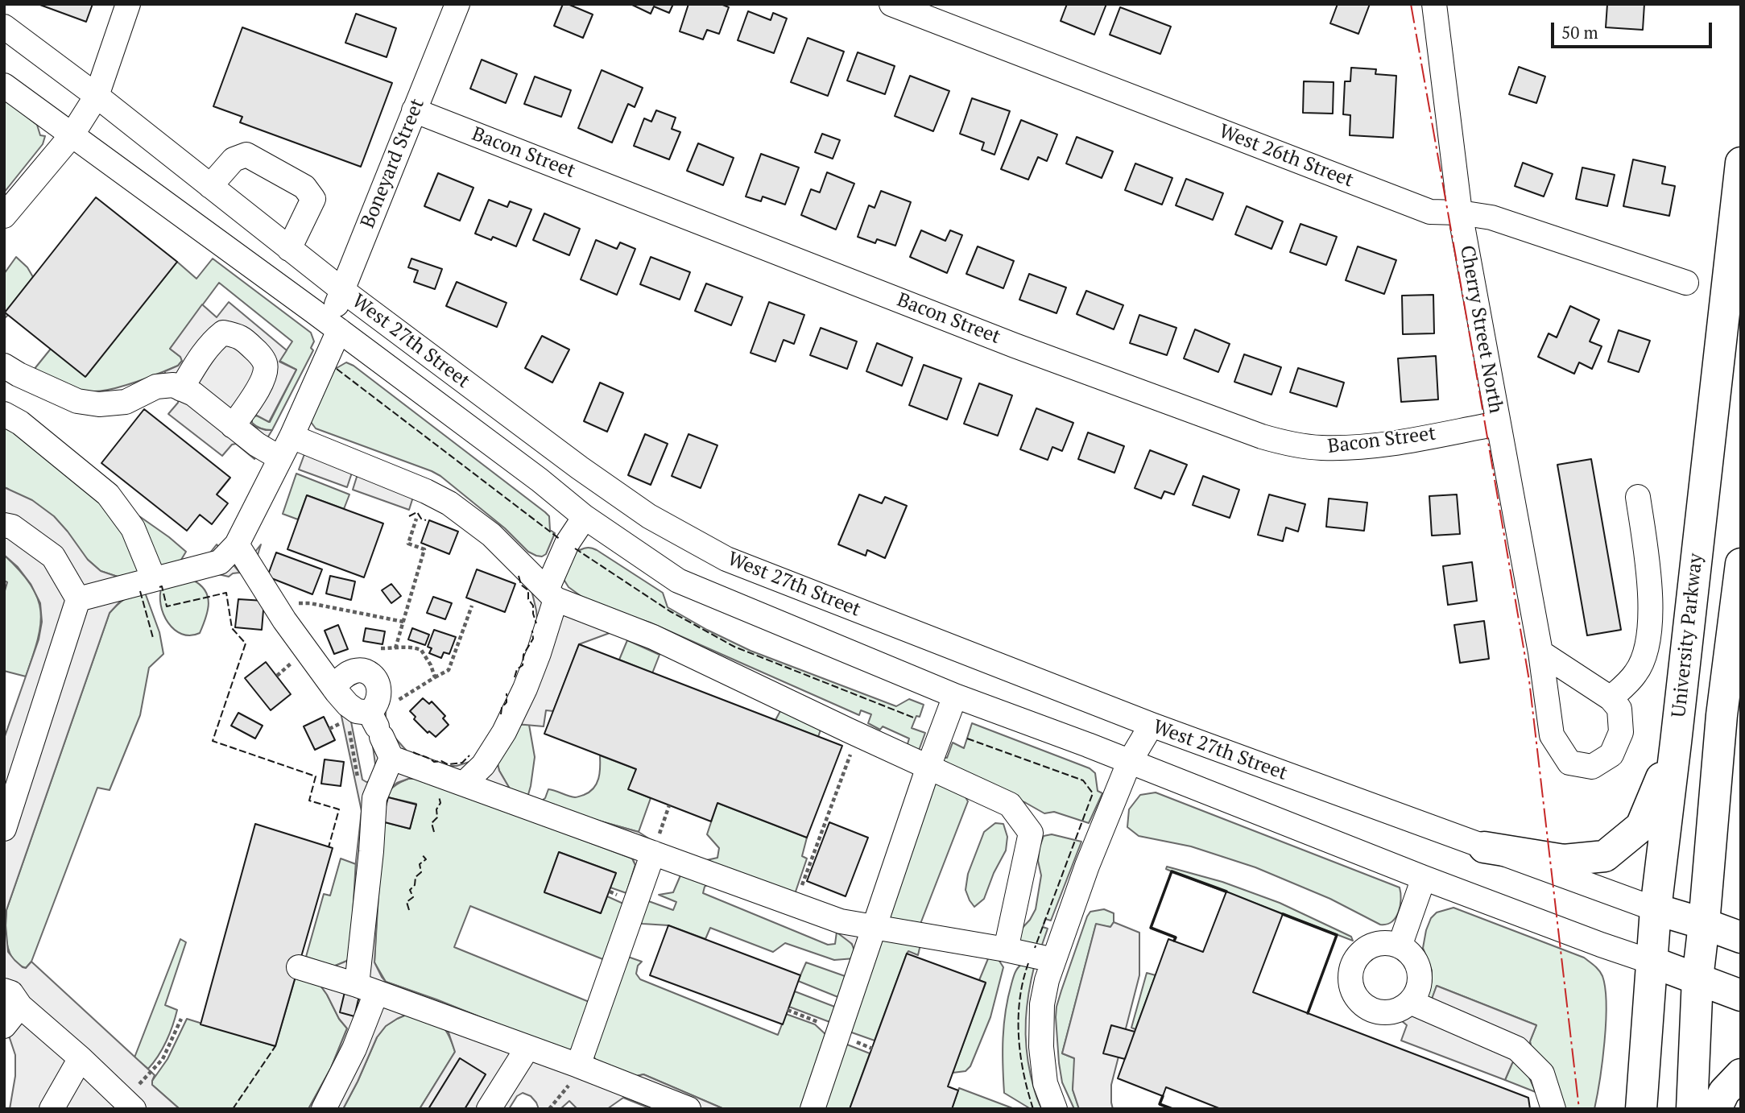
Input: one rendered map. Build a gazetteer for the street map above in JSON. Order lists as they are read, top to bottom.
{
  "streets": {
    "main road": ["West 27th Street", "University Parkway"],
    "street": [
      "Bacon Street",
      "West 26th Street",
      "Boneyard Street",
      "Cherry Street North"
    ]
  },
  "crossings": [
    ["Bacon Street", "Boneyard Street"],
    ["Bacon Street", "Cherry Street North"],
    ["West 26th Street", "Cherry Street North"],
    ["Boneyard Street", "West 27th Street"],
    ["West 27th Street", "University Parkway"]
  ],
  "scale_bar": "50 m"
}
